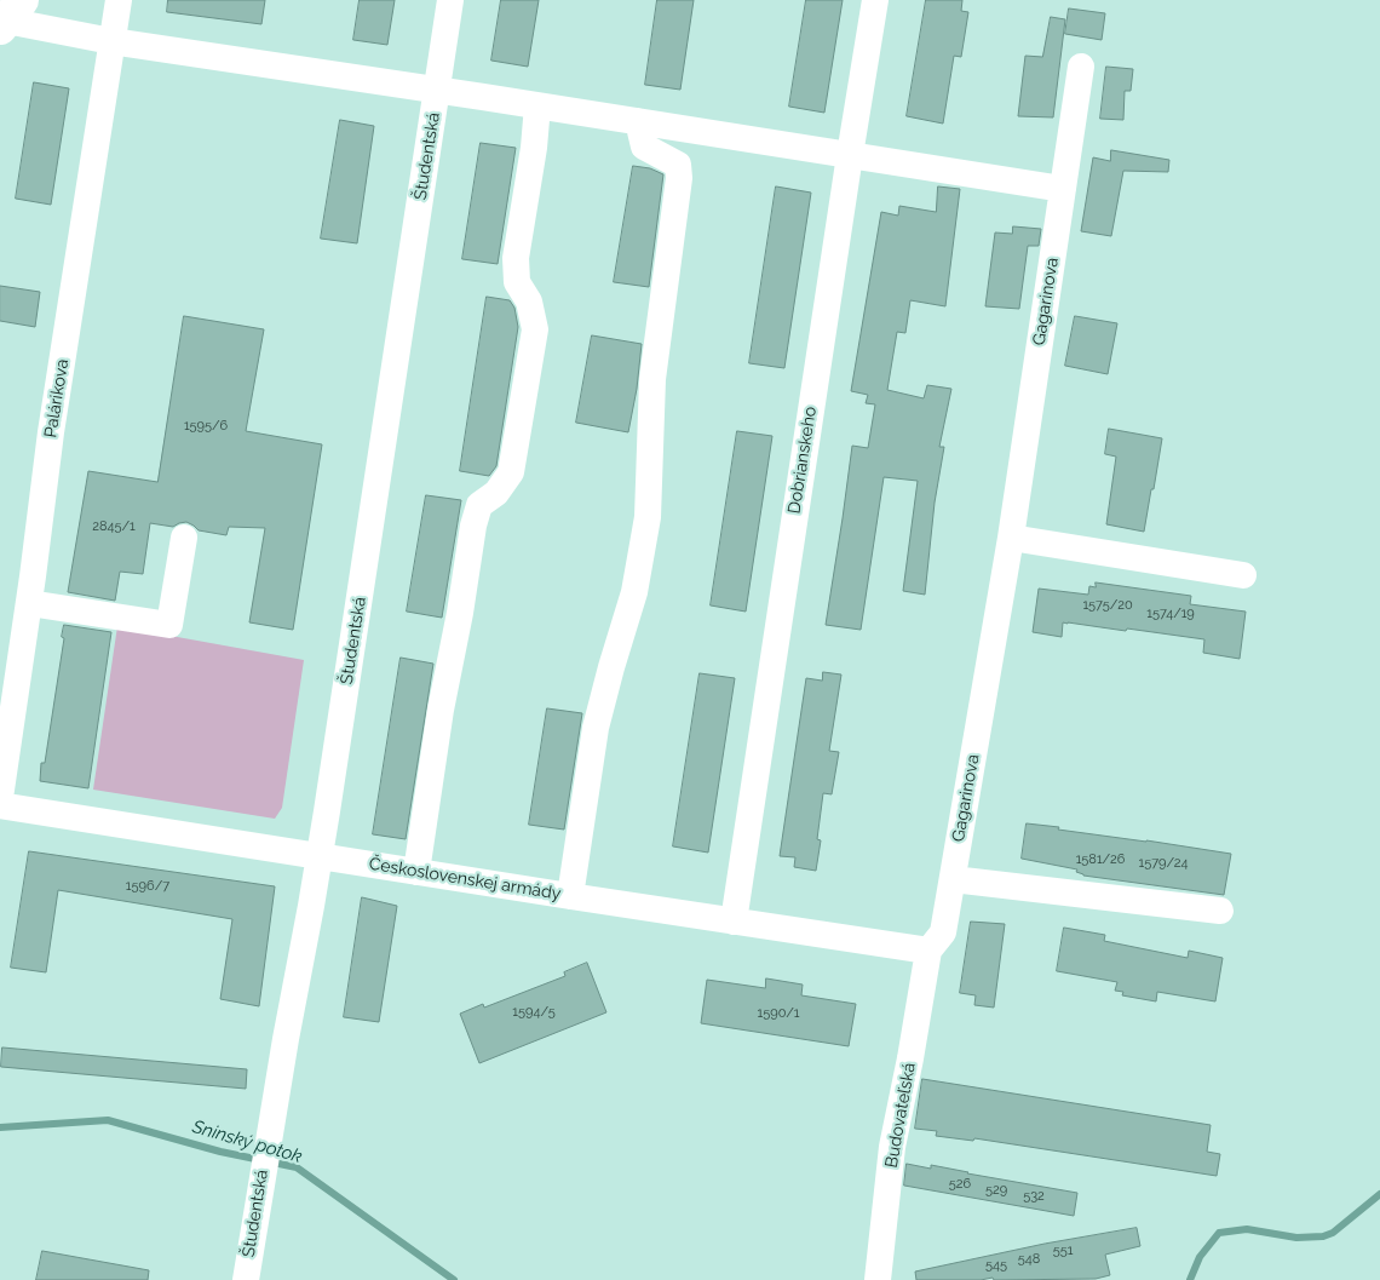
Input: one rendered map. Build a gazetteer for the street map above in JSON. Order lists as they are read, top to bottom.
{
  "streets": {
    "street": [
      "Študentská",
      "Gagarinova",
      "Palárikova",
      "Dobrianskeho",
      "Československej armády",
      "Budovateľská"
    ]
  },
  "crossings": [
    ["Študentská", "Československej armády"],
    ["Gagarinova", "Československej armády"],
    ["Gagarinova", "Budovateľská"],
    ["Dobrianskeho", "Československej armády"],
    ["Československej armády", "Budovateľská"]
  ],
  "water": ["Sninský potok"],
  "house_numbers": [
    "1595/6",
    "2845/1",
    "1575/20",
    "1574/19",
    "1581/26",
    "1579/24",
    "1596/7",
    "1594/5",
    "1590/1",
    "526",
    "529",
    "532",
    "551",
    "548",
    "545"
  ]
}
